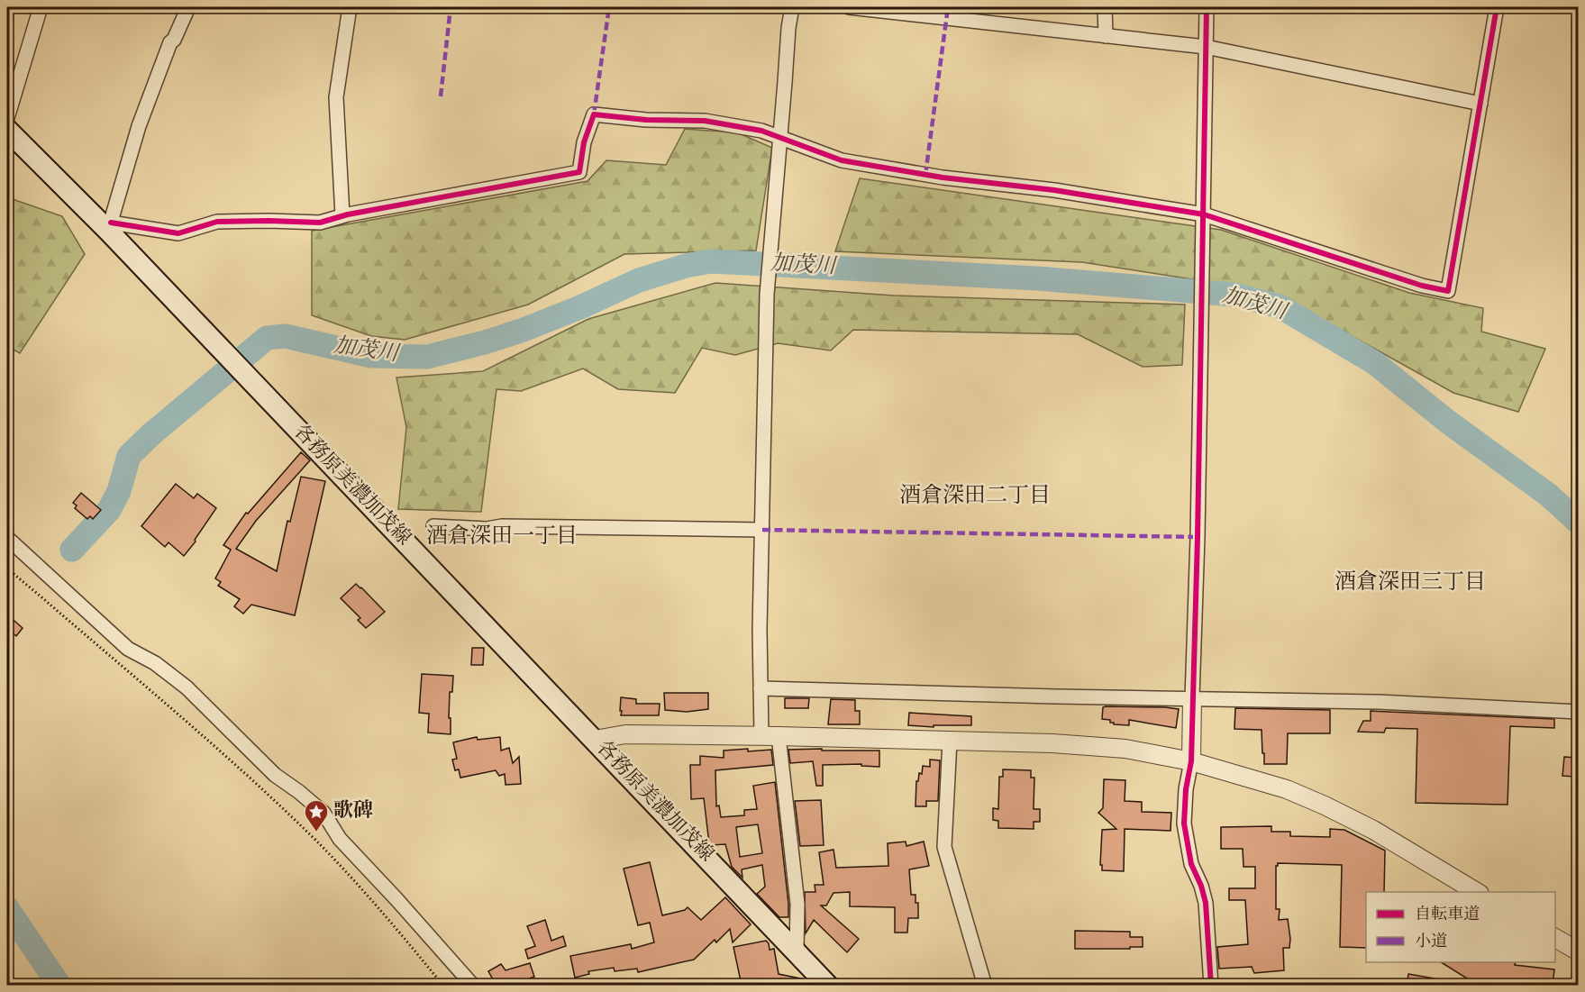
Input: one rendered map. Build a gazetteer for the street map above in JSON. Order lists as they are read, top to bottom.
{
  "streets": {
    "main road": ["各務原美濃加茂線"]
  },
  "districts": ["酒倉深田二丁目", "酒倉深田一丁目", "酒倉深田三丁目"],
  "water": ["加茂川"],
  "places": {
    "place": ["歌碑"]
  },
  "legend": ["自転車道", "小道"]
}
